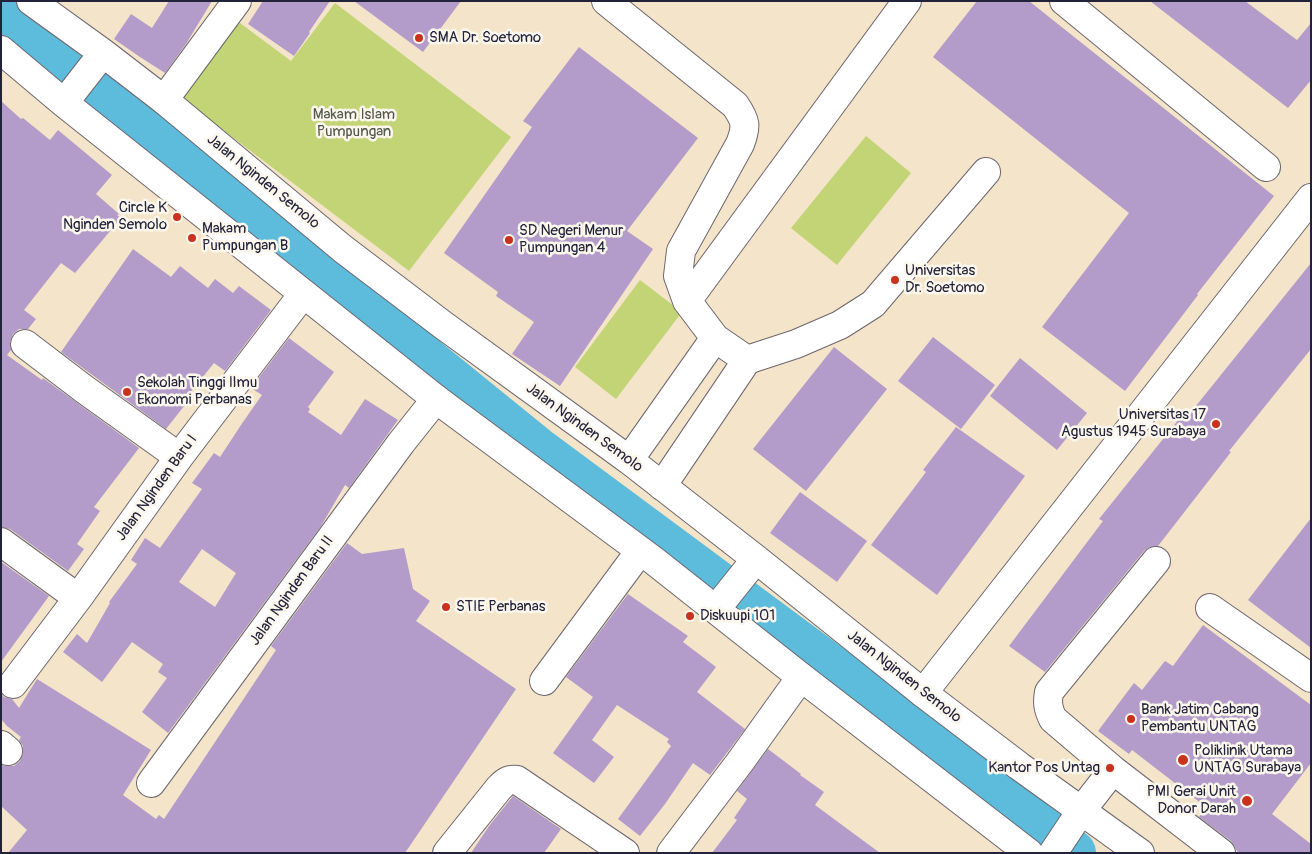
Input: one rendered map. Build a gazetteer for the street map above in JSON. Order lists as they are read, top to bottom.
{
  "streets": {
    "main road": ["Jalan Nginden Semolo", "Jalan Nginden Baru I", "Jalan Nginden Baru II"]
  },
  "parks": ["Makam Islam Pumpungan"],
  "places": [
    "SMA Dr. Soetomo",
    "Circle K Nginden Semolo",
    "Makam Pumpungan B",
    "SD Negeri Menur Pumpungan 4",
    "Universitas Dr. Soetomo",
    "Sekolah Tinggi Ilmu Ekonomi Perbanas",
    "Universitas 17 Agustus 1945 Surabaya",
    "STIE Perbanas",
    "Diskuupi 101",
    "Bank Jatim Cabang Pembantu UNTAG",
    "Poliklinik Utama UNTAG Surabaya",
    "Kantor Pos Untag",
    "PMI Gerai Unit Donor Darah"
  ]
}
